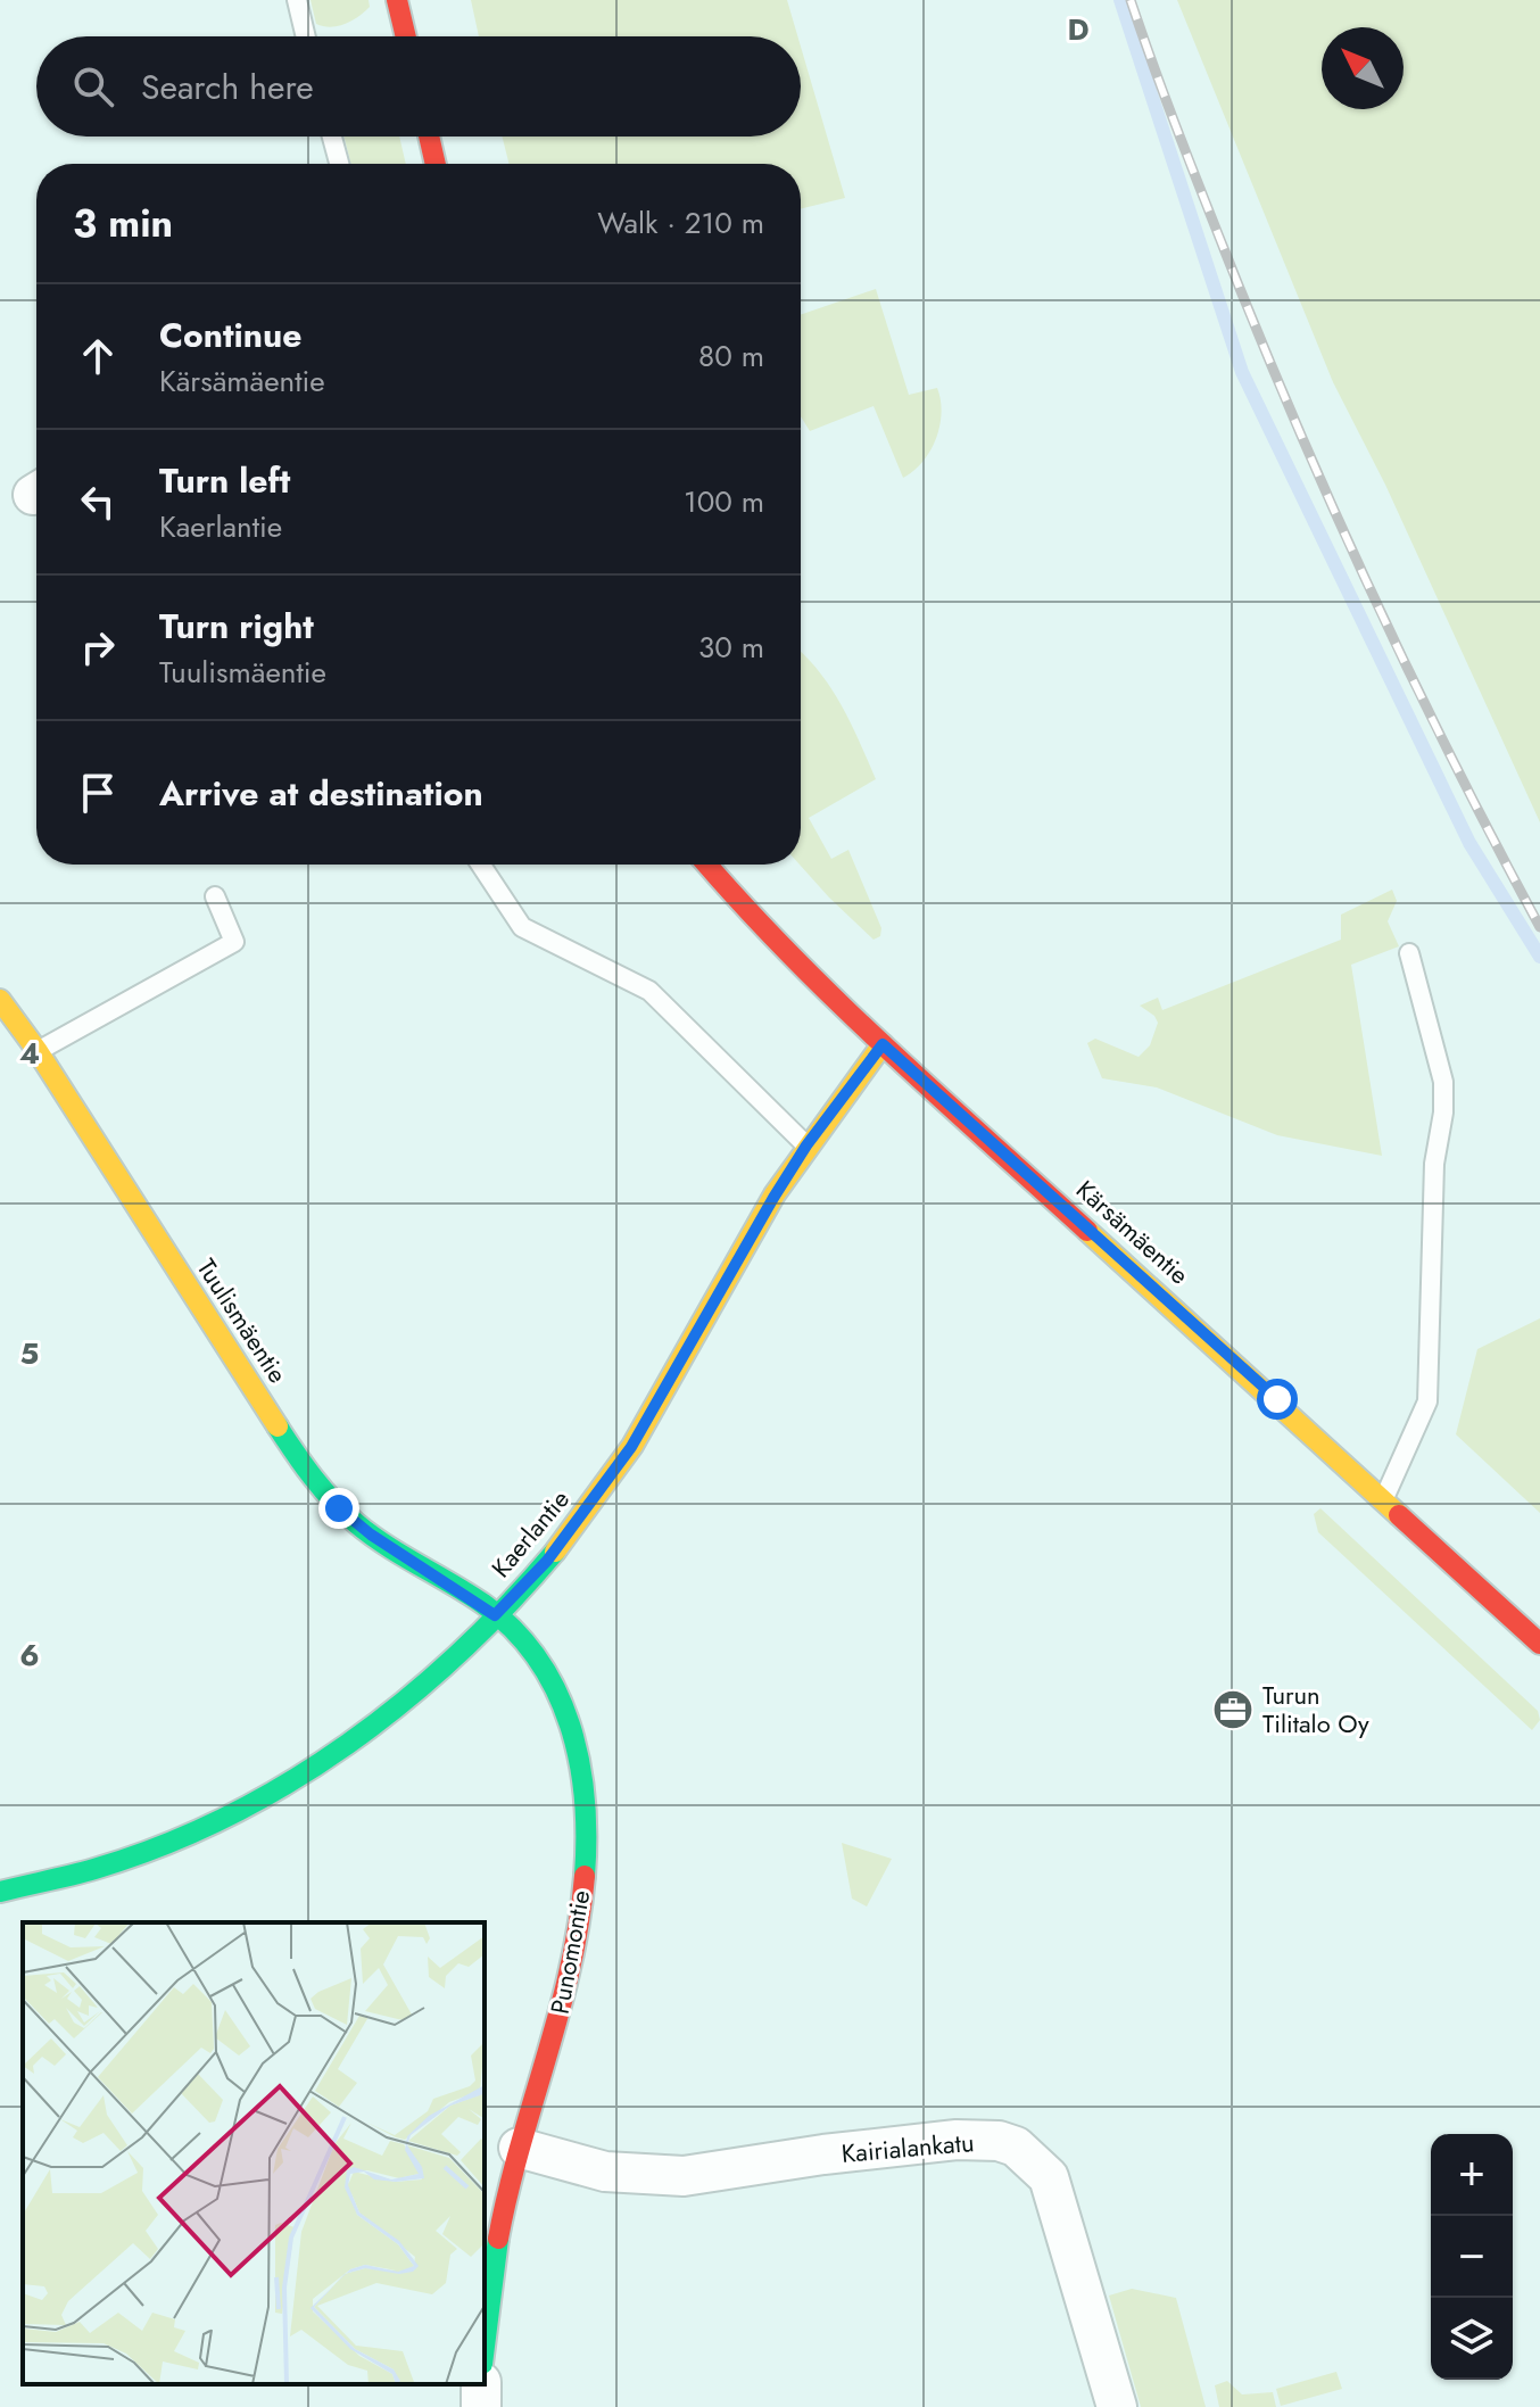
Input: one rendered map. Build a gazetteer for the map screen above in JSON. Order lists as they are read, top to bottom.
{
  "streets": {
    "street": [
      "Kärsämäentie",
      "Tuulismäentie",
      "Kaerlantie",
      "Punomontie",
      "Kairialankatu"
    ]
  },
  "crossings": [
    ["Kärsämäentie", "Kaerlantie"],
    ["Tuulismäentie", "Kaerlantie"],
    ["Tuulismäentie", "Punomontie"],
    ["Kaerlantie", "Punomontie"],
    ["Punomontie", "Kairialankatu"]
  ],
  "places": {
    "office": ["Turun Tilitalo Oy"]
  },
  "north": "top left",
  "page": {
    "search": "Search here",
    "heading": ["3 min", "Walk · 210 m"],
    "list": [
      ["Continue", "Kärsämäentie", "80 m"],
      ["Turn left", "Kaerlantie", "100 m"],
      ["Turn right", "Tuulismäentie", "30 m"],
      "Arrive at destination"
    ],
    "map_buttons": ["+", "−"]
  },
  "grid": {
    "columns": ["D"],
    "rows": ["4", "5", "6"]
  }
}
